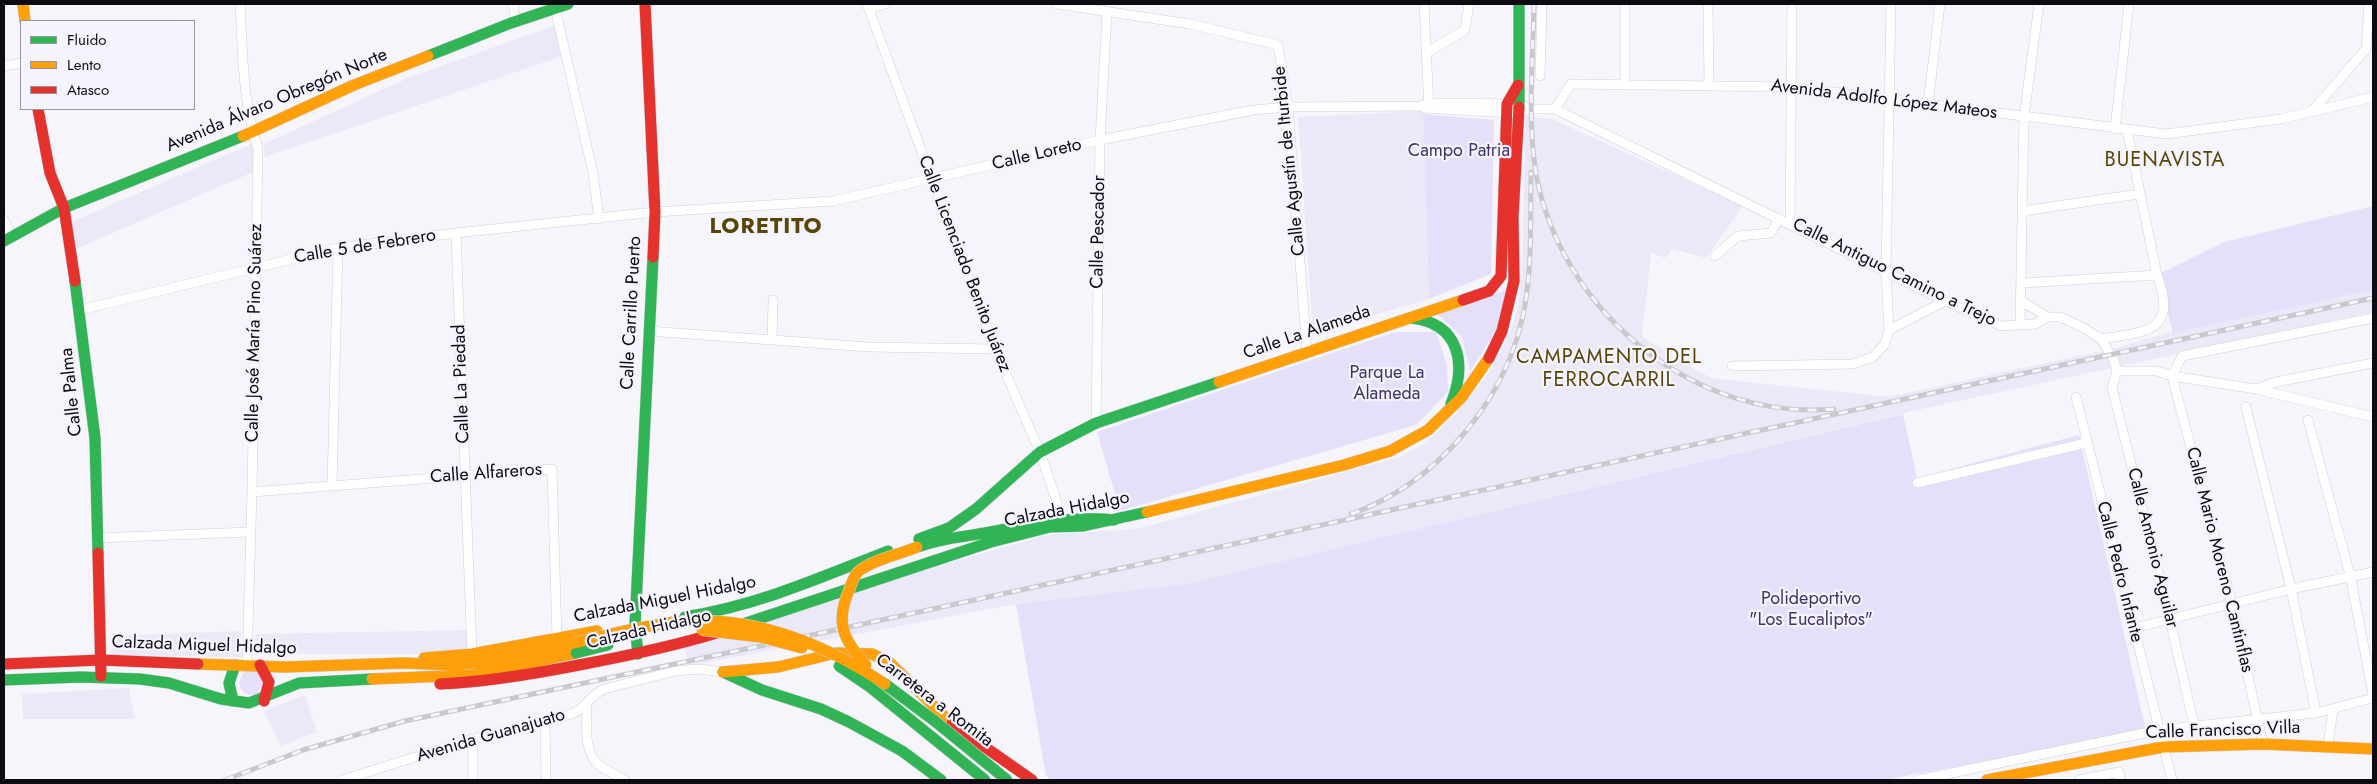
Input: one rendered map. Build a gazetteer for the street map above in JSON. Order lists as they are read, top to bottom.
{
  "streets": {
    "street": [
      "Avenida Adolfo López Mateos",
      "Avenida Álvaro Obregón Norte",
      "Calle Loreto",
      "Calle Agustín de Iturbide",
      "Calle Pescador",
      "Calle 5 de Febrero",
      "Calle Licenciado Benito Juárez",
      "Calle Antiguo Camino a Trejo",
      "Calle Carrillo Puerto",
      "Calle José María Pino Suárez",
      "Calle La Alameda",
      "Calle La Piedad",
      "Calle Palma",
      "Calle Alfareros",
      "Calzada Hidalgo",
      "Calle Antonio Aguilar",
      "Calle Mario Moreno Cantinflas",
      "Calle Pedro Infante",
      "Calzada Miguel Hidalgo",
      "Carretera a Romita",
      "Calle Francisco Villa",
      "Avenida Guanajuato"
    ]
  },
  "crossings": [
    ["Avenida Adolfo López Mateos", "Calle Antiguo Camino a Trejo"],
    ["Avenida Álvaro Obregón Norte", "Calle José María Pino Suárez"],
    ["Avenida Álvaro Obregón Norte", "Calle Palma"],
    ["Calle Loreto", "Calle Agustín de Iturbide"],
    ["Calle Loreto", "Calle Pescador"],
    ["Calle Loreto", "Calle 5 de Febrero"],
    ["Calle Loreto", "Calle Licenciado Benito Juárez"],
    ["Calle Loreto", "Calle Antiguo Camino a Trejo"],
    ["Calle Loreto", "Calle Carrillo Puerto"],
    ["Calle Loreto", "Calzada Hidalgo"],
    ["Calle Agustín de Iturbide", "Calle Pescador"],
    ["Calle Agustín de Iturbide", "Calle La Alameda"],
    ["Calle Pescador", "Calle La Alameda"],
    ["Calle 5 de Febrero", "Calle Carrillo Puerto"],
    ["Calle 5 de Febrero", "Calle José María Pino Suárez"],
    ["Calle 5 de Febrero", "Calle La Piedad"],
    ["Calle 5 de Febrero", "Calle Palma"],
    ["Calle Licenciado Benito Juárez", "Calle La Alameda"],
    ["Calle Antiguo Camino a Trejo", "Calzada Hidalgo"],
    ["Calle Carrillo Puerto", "Calzada Hidalgo"],
    ["Calle Carrillo Puerto", "Calzada Miguel Hidalgo"],
    ["Calle José María Pino Suárez", "Calle Alfareros"],
    ["Calle José María Pino Suárez", "Calzada Miguel Hidalgo"],
    ["Calle La Alameda", "Calzada Miguel Hidalgo"],
    ["Calle La Piedad", "Calle Alfareros"],
    ["Calle La Piedad", "Calzada Miguel Hidalgo"],
    ["Calle Palma", "Calzada Miguel Hidalgo"],
    ["Calle Alfareros", "Calzada Miguel Hidalgo"],
    ["Calzada Hidalgo", "Calzada Miguel Hidalgo"],
    ["Calle Mario Moreno Cantinflas", "Calle Francisco Villa"],
    ["Calle Pedro Infante", "Calle Francisco Villa"],
    ["Calzada Miguel Hidalgo", "Carretera a Romita"]
  ],
  "districts": ["BUENAVISTA", "LORETITO", "CAMPAMENTO DEL FERROCARRIL"],
  "parks": ["Campo Patria", "Parque La Alameda", "Polideportivo \"Los Eucaliptos\""],
  "legend": ["Fluido", "Lento", "Atasco"]
}
